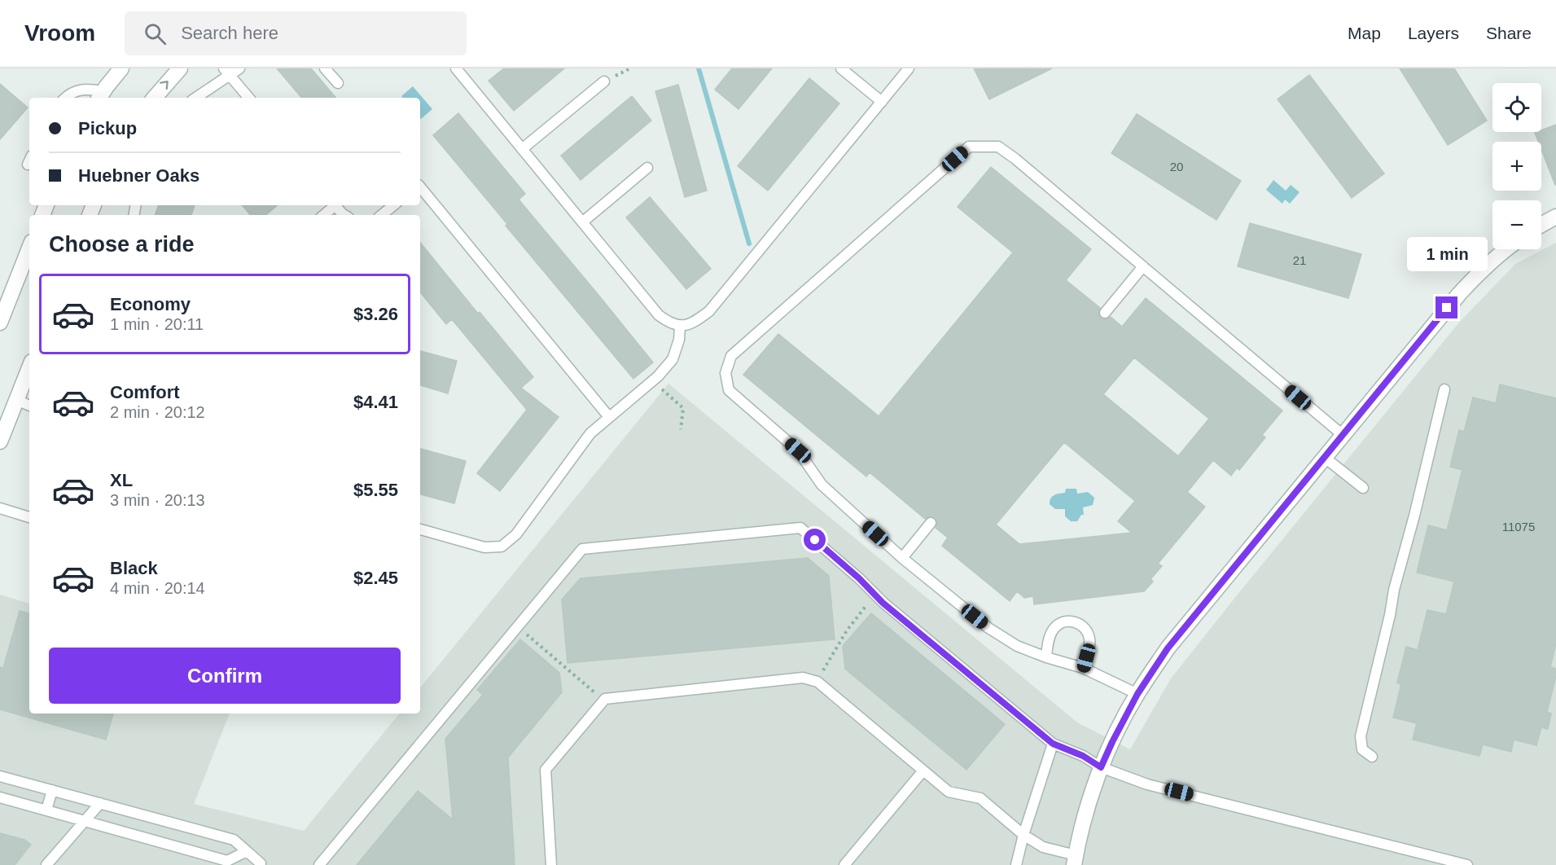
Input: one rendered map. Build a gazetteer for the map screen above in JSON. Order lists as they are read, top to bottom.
{
  "house_numbers": ["20", "21", "11075"],
  "page": {
    "header": "Vroom",
    "search": "Search here",
    "nav": ["Map", "Layers", "Share"],
    "map_buttons": ["+", "−"],
    "banner": ["Pickup", "Huebner Oaks"],
    "heading": "Choose a ride",
    "bubble": "1 min",
    "list": [
      {
        "name": "Economy",
        "note": "1 min · 20:11",
        "value": "$3.26"
      },
      {
        "name": "Comfort",
        "note": "2 min · 20:12",
        "value": "$4.41"
      },
      {
        "name": "XL",
        "note": "3 min · 20:13",
        "value": "$5.55"
      },
      {
        "name": "Black",
        "note": "4 min · 20:14",
        "value": "$2.45"
      }
    ],
    "buttons": "Confirm"
  }
}
